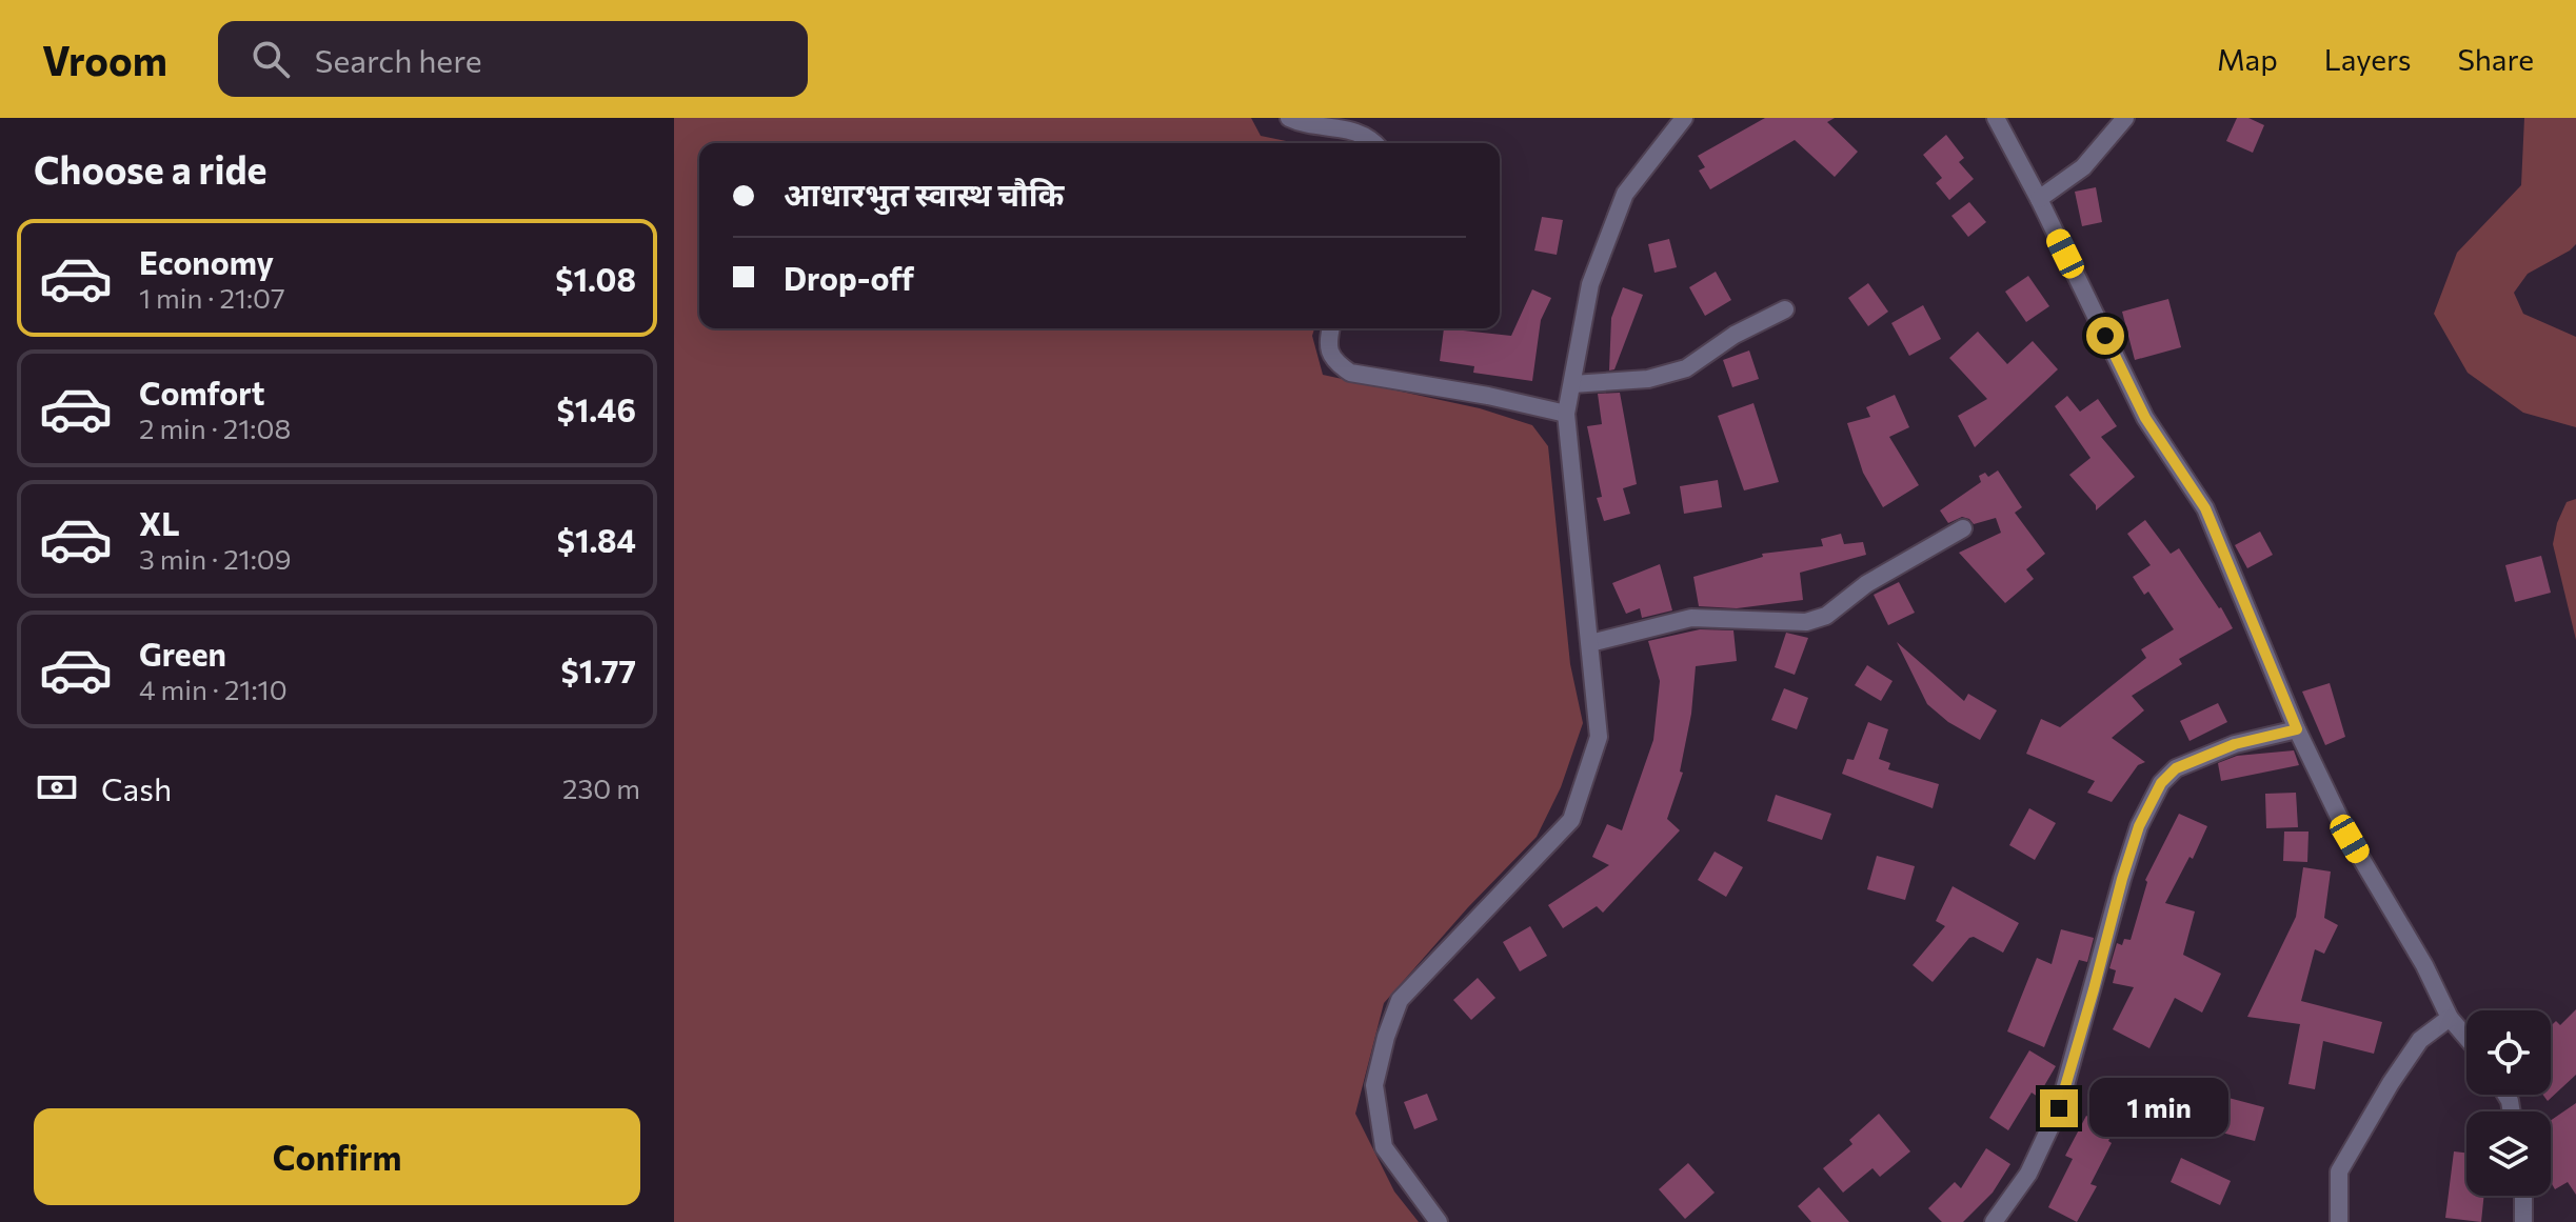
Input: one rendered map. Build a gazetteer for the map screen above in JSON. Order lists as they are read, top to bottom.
{
  "page": {
    "header": "Vroom",
    "search": "Search here",
    "nav": ["Map", "Layers", "Share"],
    "heading": "Choose a ride",
    "banner": ["आधारभुत स्वास्थ चौकि", "Drop-off"],
    "list": [
      {
        "name": "Economy",
        "note": "1 min · 21:07",
        "value": "$1.08"
      },
      {
        "name": "Comfort",
        "note": "2 min · 21:08",
        "value": "$1.46"
      },
      {
        "name": "XL",
        "note": "3 min · 21:09",
        "value": "$1.84"
      },
      {
        "name": "Green",
        "note": "4 min · 21:10",
        "value": "$1.77"
      }
    ],
    "pay": ["Cash", "230 m"],
    "bubble": "1 min",
    "buttons": "Confirm"
  }
}
